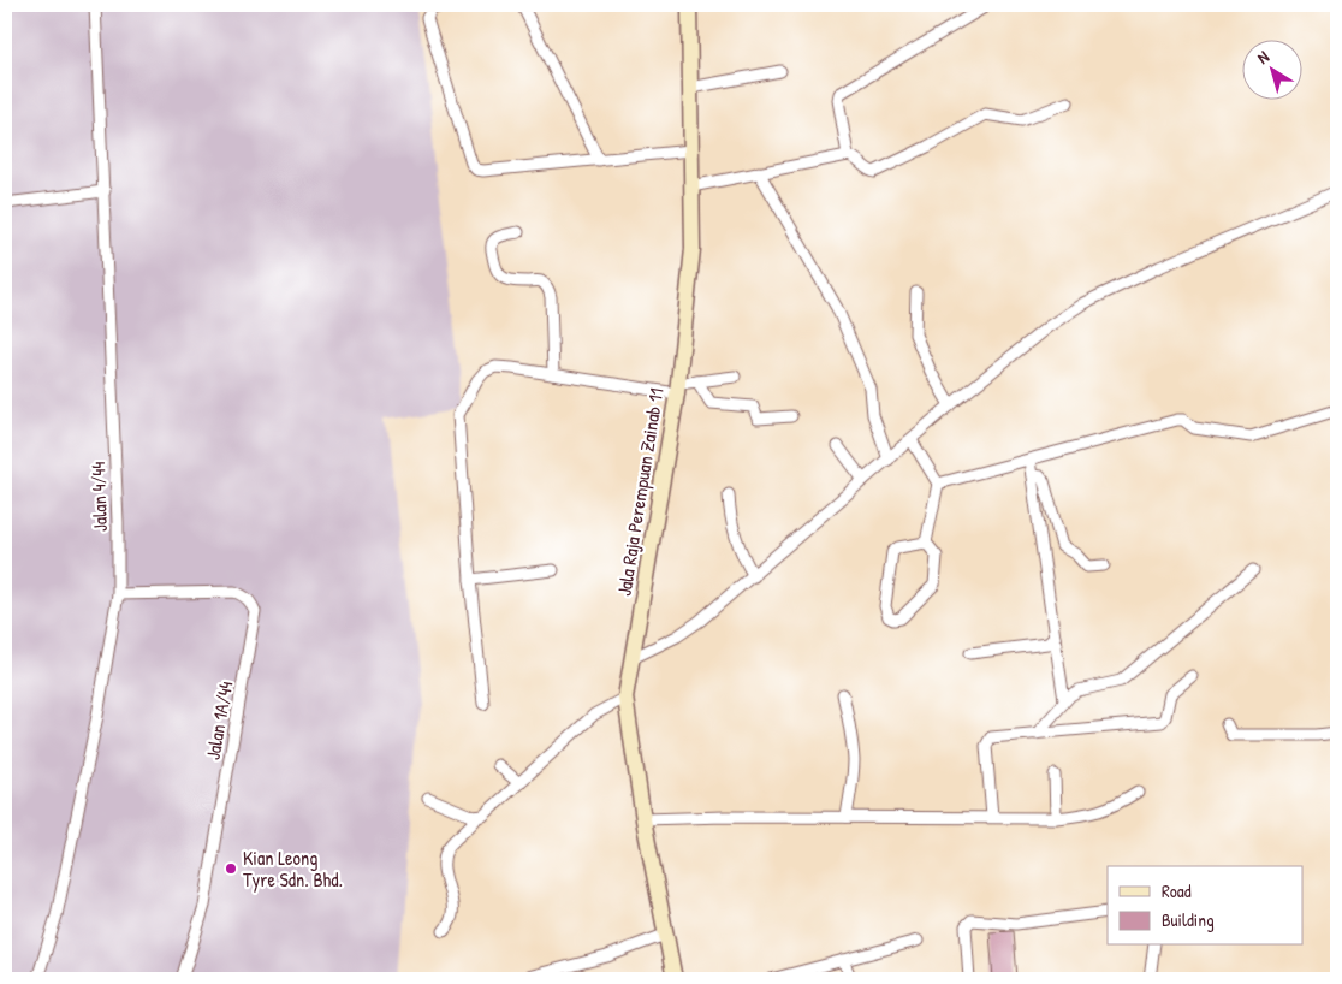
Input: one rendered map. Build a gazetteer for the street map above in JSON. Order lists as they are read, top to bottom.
{
  "streets": {
    "main road": ["Jala Raja Perempuan Zainab 11"],
    "street": ["Jalan 4/44", "Jalan 1A/44"]
  },
  "crossings": [
    ["Jalan 4/44", "Jalan 1A/44"]
  ],
  "places": ["Kian Leong Tyre Sdn. Bhd."],
  "legend": ["Road", "Building"],
  "north": "top left"
}
